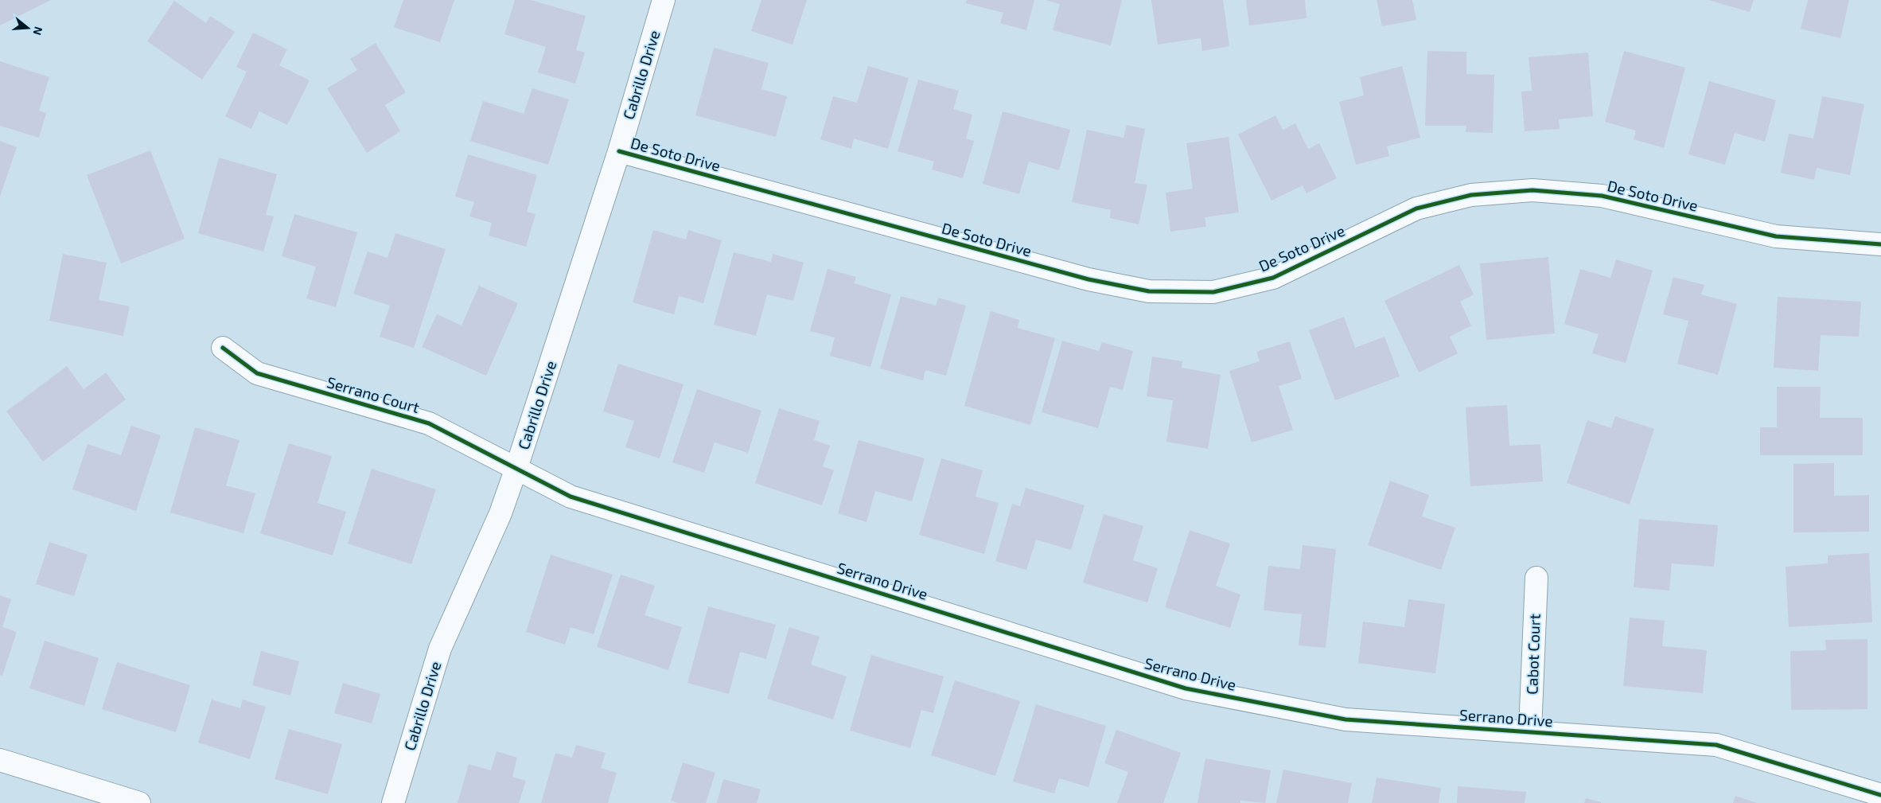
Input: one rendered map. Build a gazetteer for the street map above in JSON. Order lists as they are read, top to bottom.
{
  "streets": {
    "street": [
      "Cabrillo Drive",
      "De Soto Drive",
      "Serrano Court",
      "Serrano Drive",
      "Cabot Court"
    ]
  },
  "crossings": [
    ["Cabrillo Drive", "De Soto Drive"],
    ["Cabrillo Drive", "Serrano Court"],
    ["Cabrillo Drive", "Serrano Drive"],
    ["Serrano Court", "Serrano Drive"],
    ["Serrano Drive", "Cabot Court"]
  ],
  "north": "right"
}
